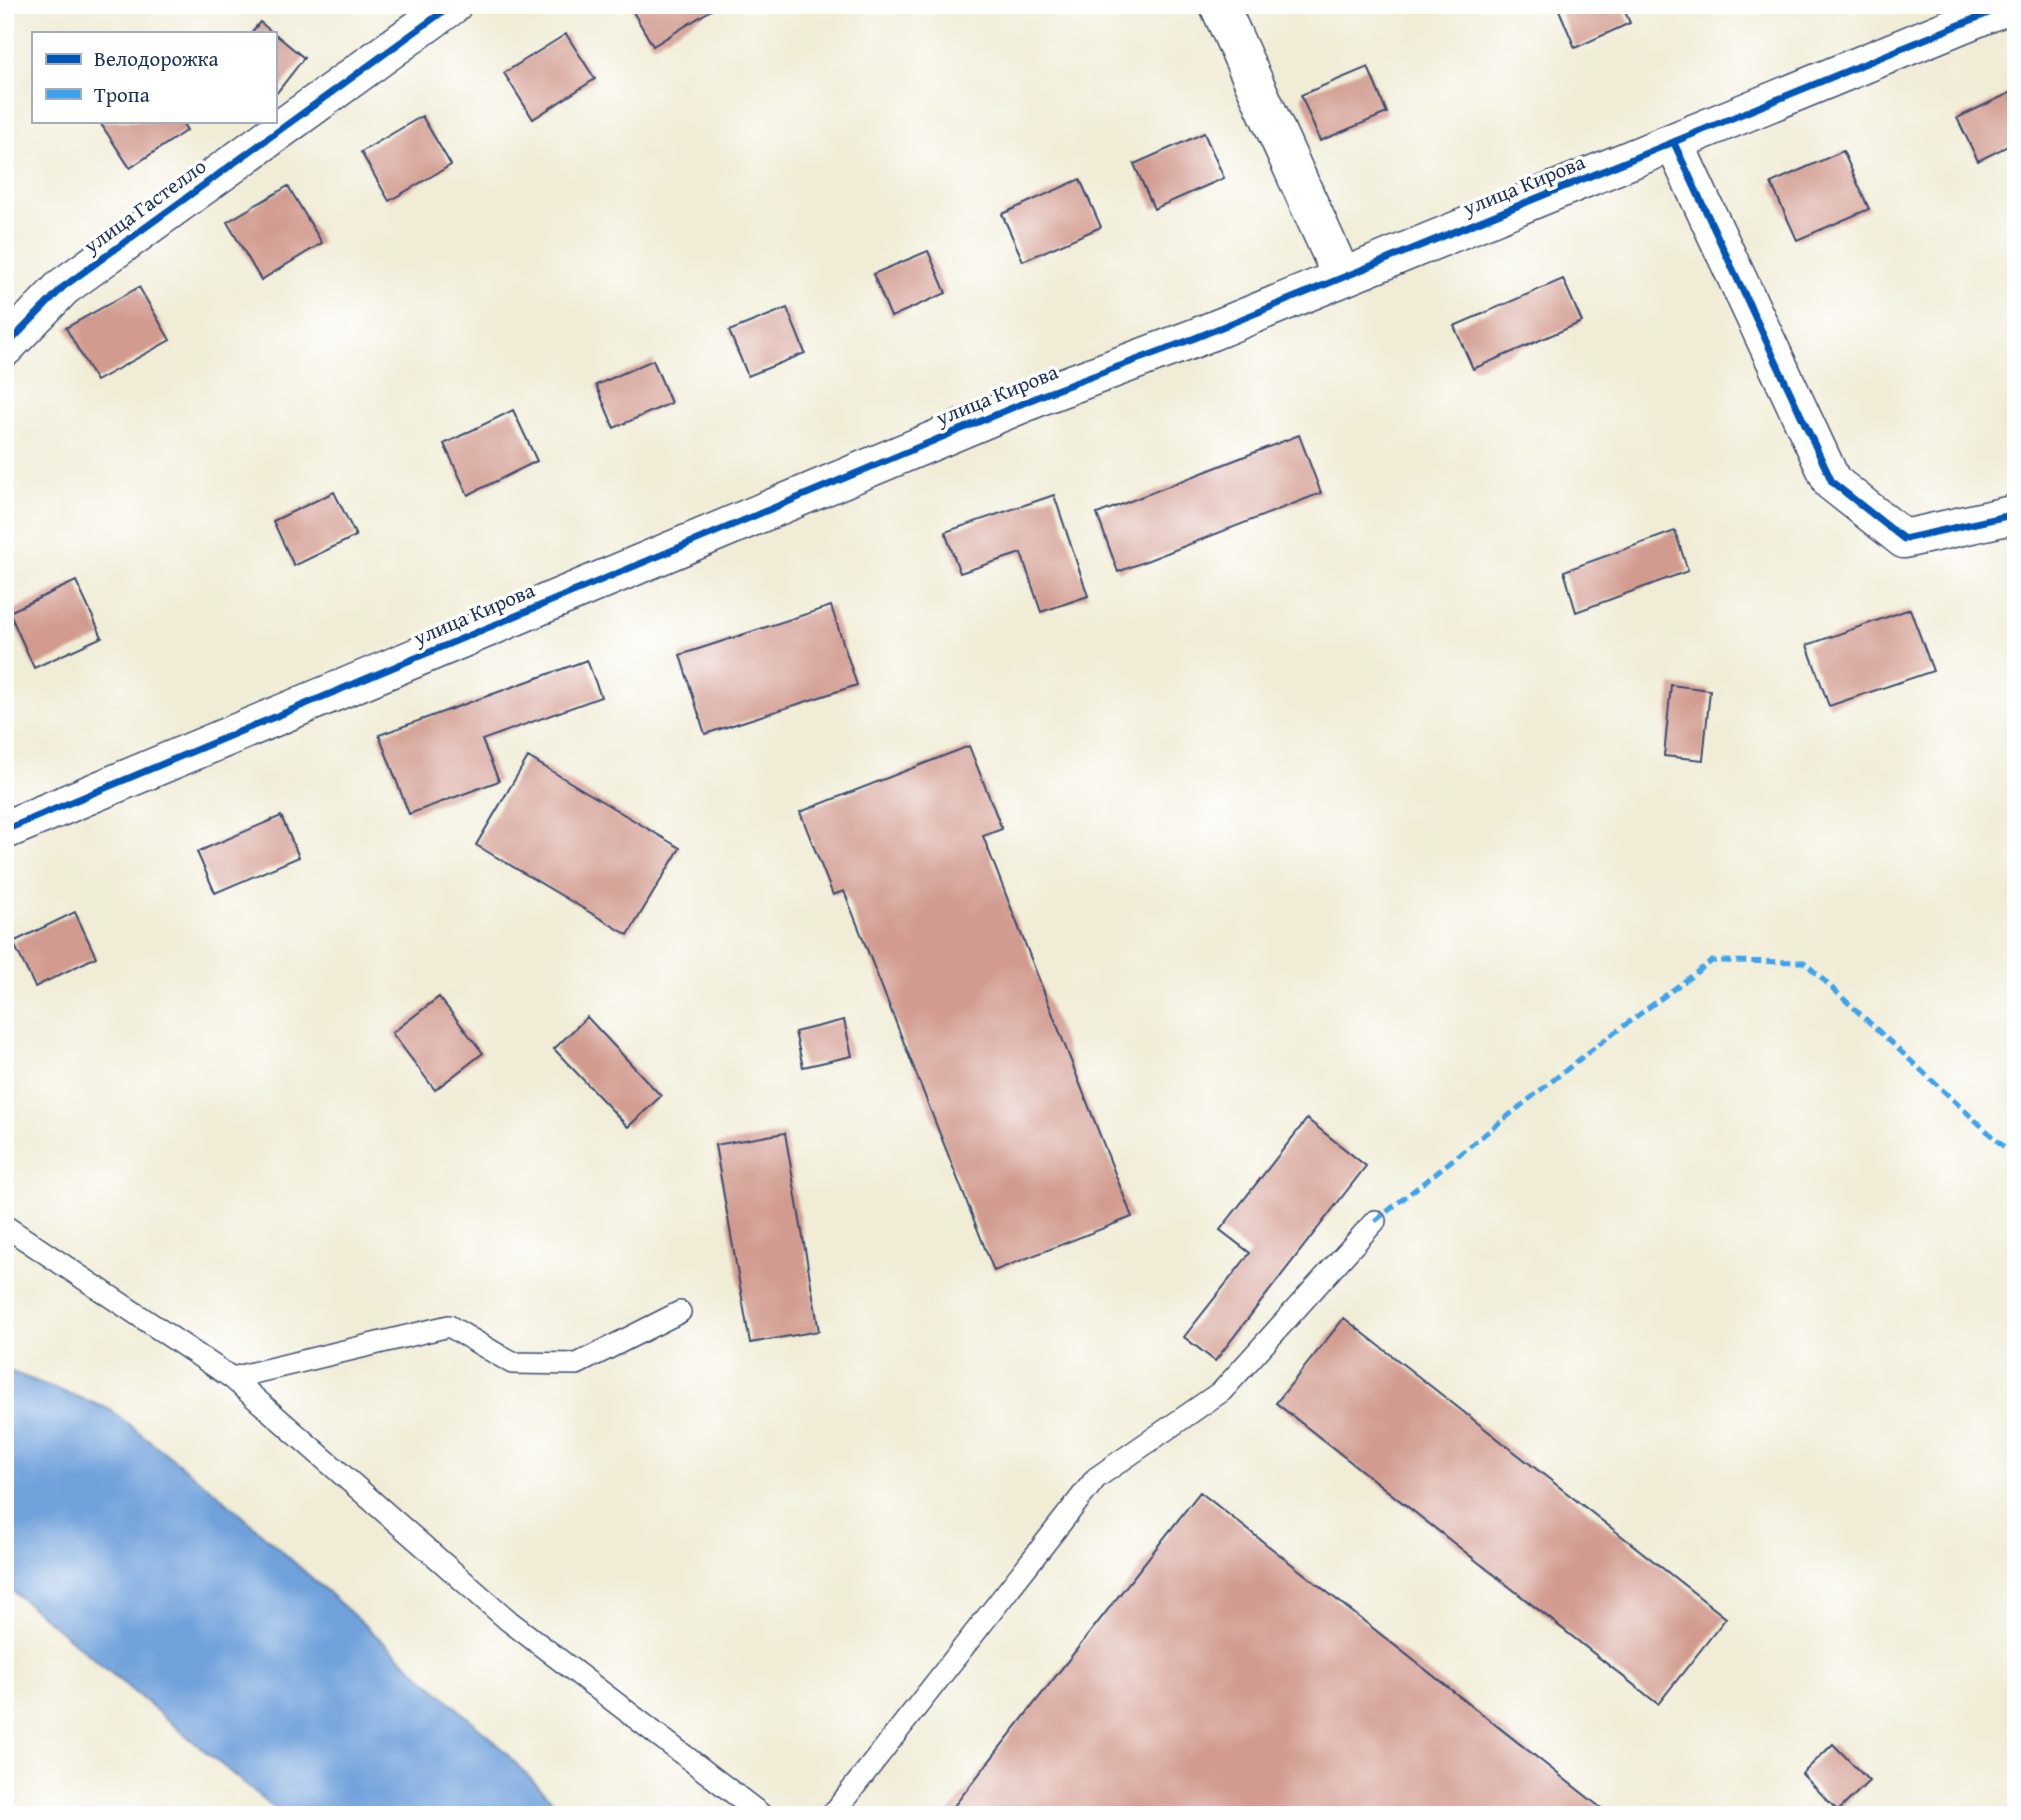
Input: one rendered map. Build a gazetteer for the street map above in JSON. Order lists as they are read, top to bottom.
{
  "streets": {
    "street": ["улица Кирова", "улица Гастелло"]
  },
  "legend": ["Велодорожка", "Тропа"]
}
